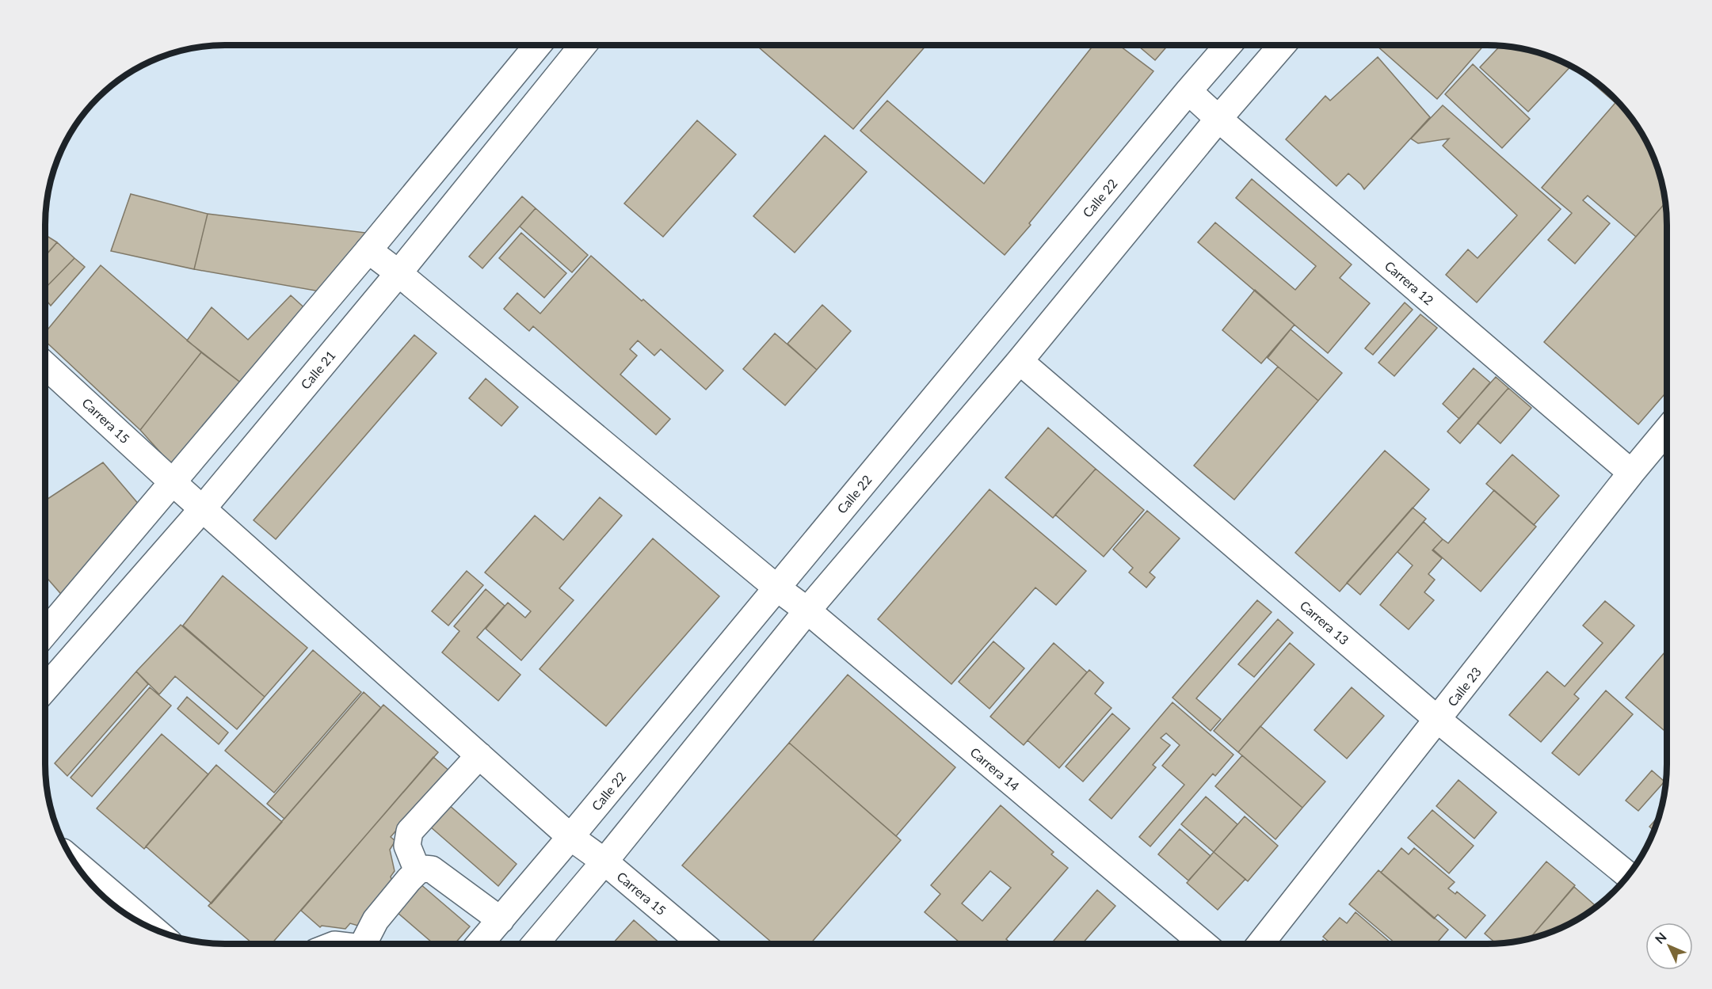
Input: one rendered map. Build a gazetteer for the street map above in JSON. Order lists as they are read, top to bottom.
{
  "streets": {
    "street": [
      "Calle 22",
      "Carrera 12",
      "Calle 21",
      "Carrera 15",
      "Carrera 13",
      "Calle 23",
      "Carrera 14"
    ]
  },
  "crossings": [
    ["Calle 22", "Carrera 12"],
    ["Calle 22", "Carrera 15"],
    ["Calle 22", "Carrera 14"],
    ["Carrera 12", "Calle 23"],
    ["Calle 21", "Carrera 15"],
    ["Calle 21", "Carrera 14"],
    ["Carrera 13", "Calle 23"]
  ],
  "north": "top left"
}
